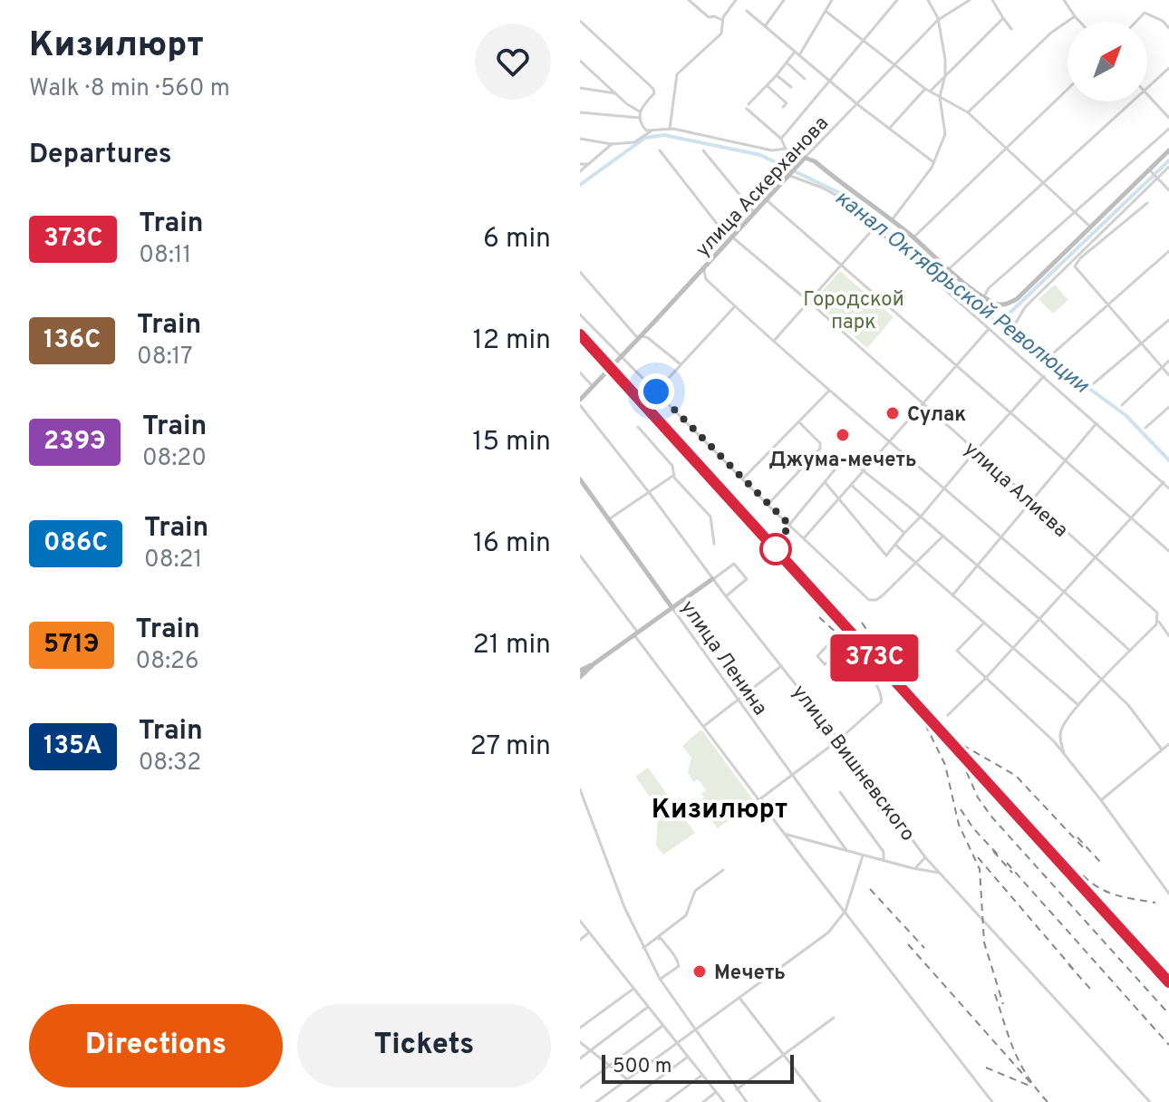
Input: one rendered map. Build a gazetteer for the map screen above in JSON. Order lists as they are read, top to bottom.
{
  "streets": {
    "street": [
      "улица Аскерханова",
      "улица Алиева",
      "улица Ленина",
      "улица Вишневского"
    ]
  },
  "crossings": [
    ["улица Аскерханова", "улица Алиева"],
    ["улица Аскерханова", "улица Вишневского"]
  ],
  "districts": ["Кизилюрт"],
  "water": ["канал Октябрьской Революции"],
  "parks": ["Городской парк"],
  "places": ["Сулак", "Джума-мечеть", "Мечеть"],
  "scale_bar": "500 m",
  "north": "top right",
  "page": {
    "heading": [
      ["Кизилюрт", "Walk · 8 min · 560 m"],
      "Departures"
    ],
    "on_map": "373C",
    "list": [
      {
        "mark": "373C",
        "name": "Train",
        "note": "08:11",
        "value": "6 min"
      },
      {
        "mark": "136С",
        "name": "Train",
        "note": "08:17",
        "value": "12 min"
      },
      {
        "mark": "239Э",
        "name": "Train",
        "note": "08:20",
        "value": "15 min"
      },
      {
        "mark": "086С",
        "name": "Train",
        "note": "08:21",
        "value": "16 min"
      },
      {
        "mark": "571Э",
        "name": "Train",
        "note": "08:26",
        "value": "21 min"
      },
      {
        "mark": "135А",
        "name": "Train",
        "note": "08:32",
        "value": "27 min"
      }
    ],
    "buttons": ["Directions", "Tickets"],
    "scale": "500 m"
  }
}
